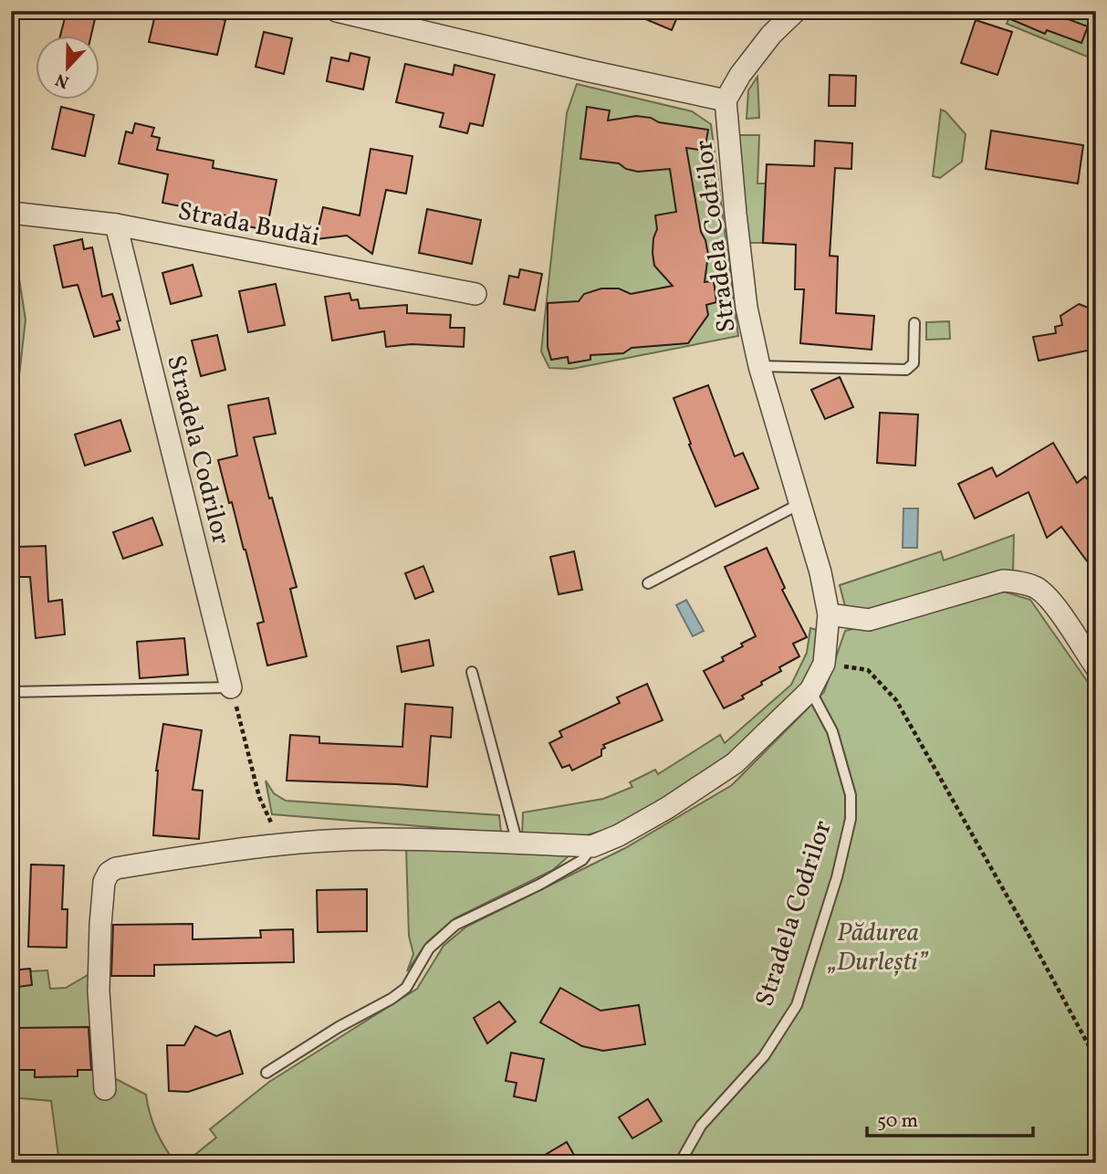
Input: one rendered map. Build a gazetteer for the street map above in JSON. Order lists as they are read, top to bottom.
{
  "streets": {
    "street": ["Strada Budăi", "Stradela Codrilor"]
  },
  "crossings": [
    ["Strada Budăi", "Stradela Codrilor"]
  ],
  "parks": ["Pădurea „Durlești”"],
  "scale_bar": "50 m",
  "north": "bottom"
}
